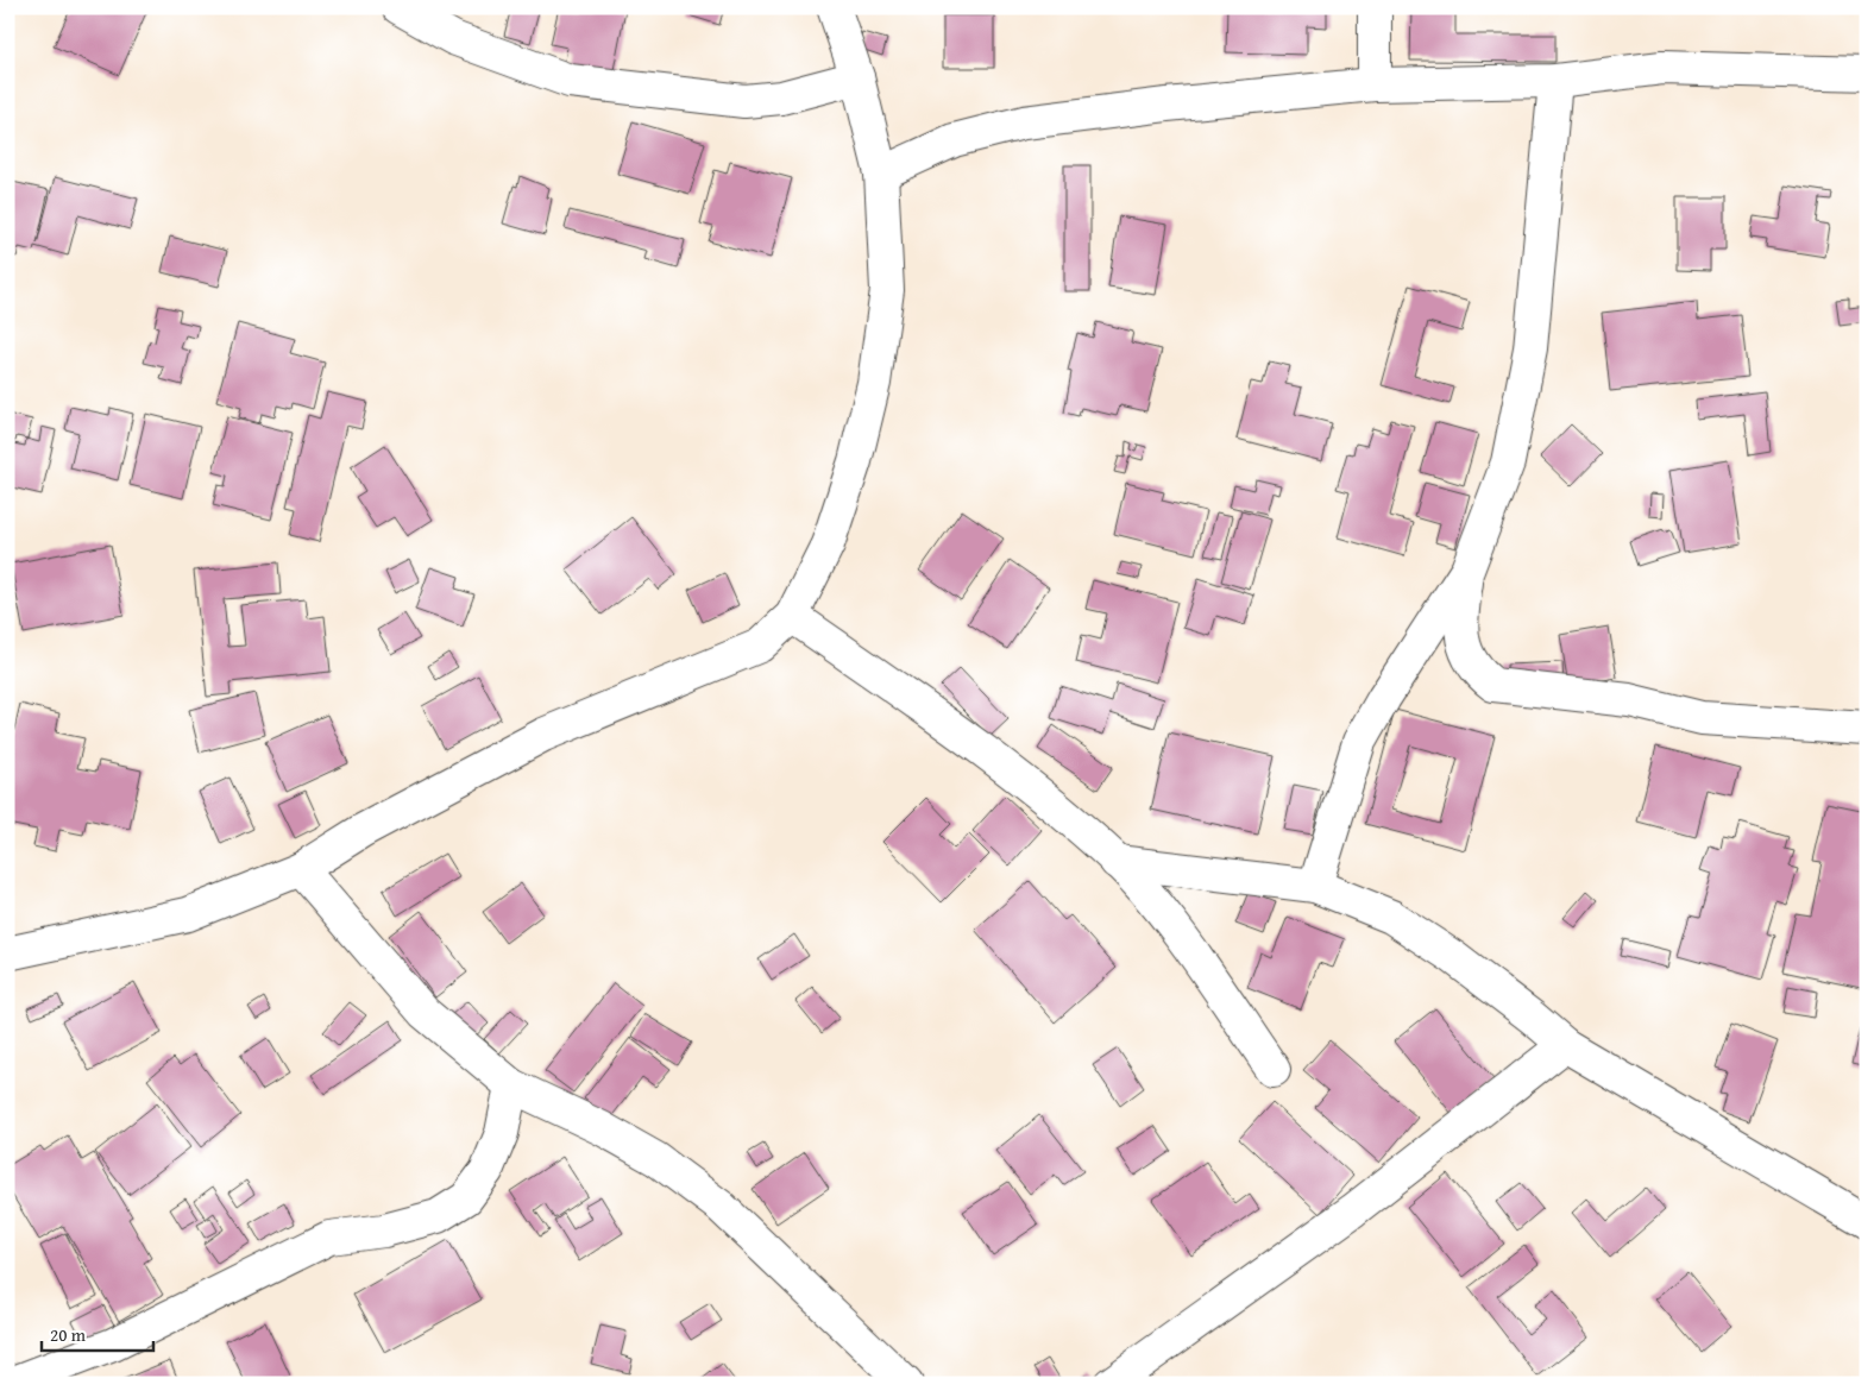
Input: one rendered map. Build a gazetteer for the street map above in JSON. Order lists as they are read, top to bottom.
{
  "scale_bar": "20 m"
}
